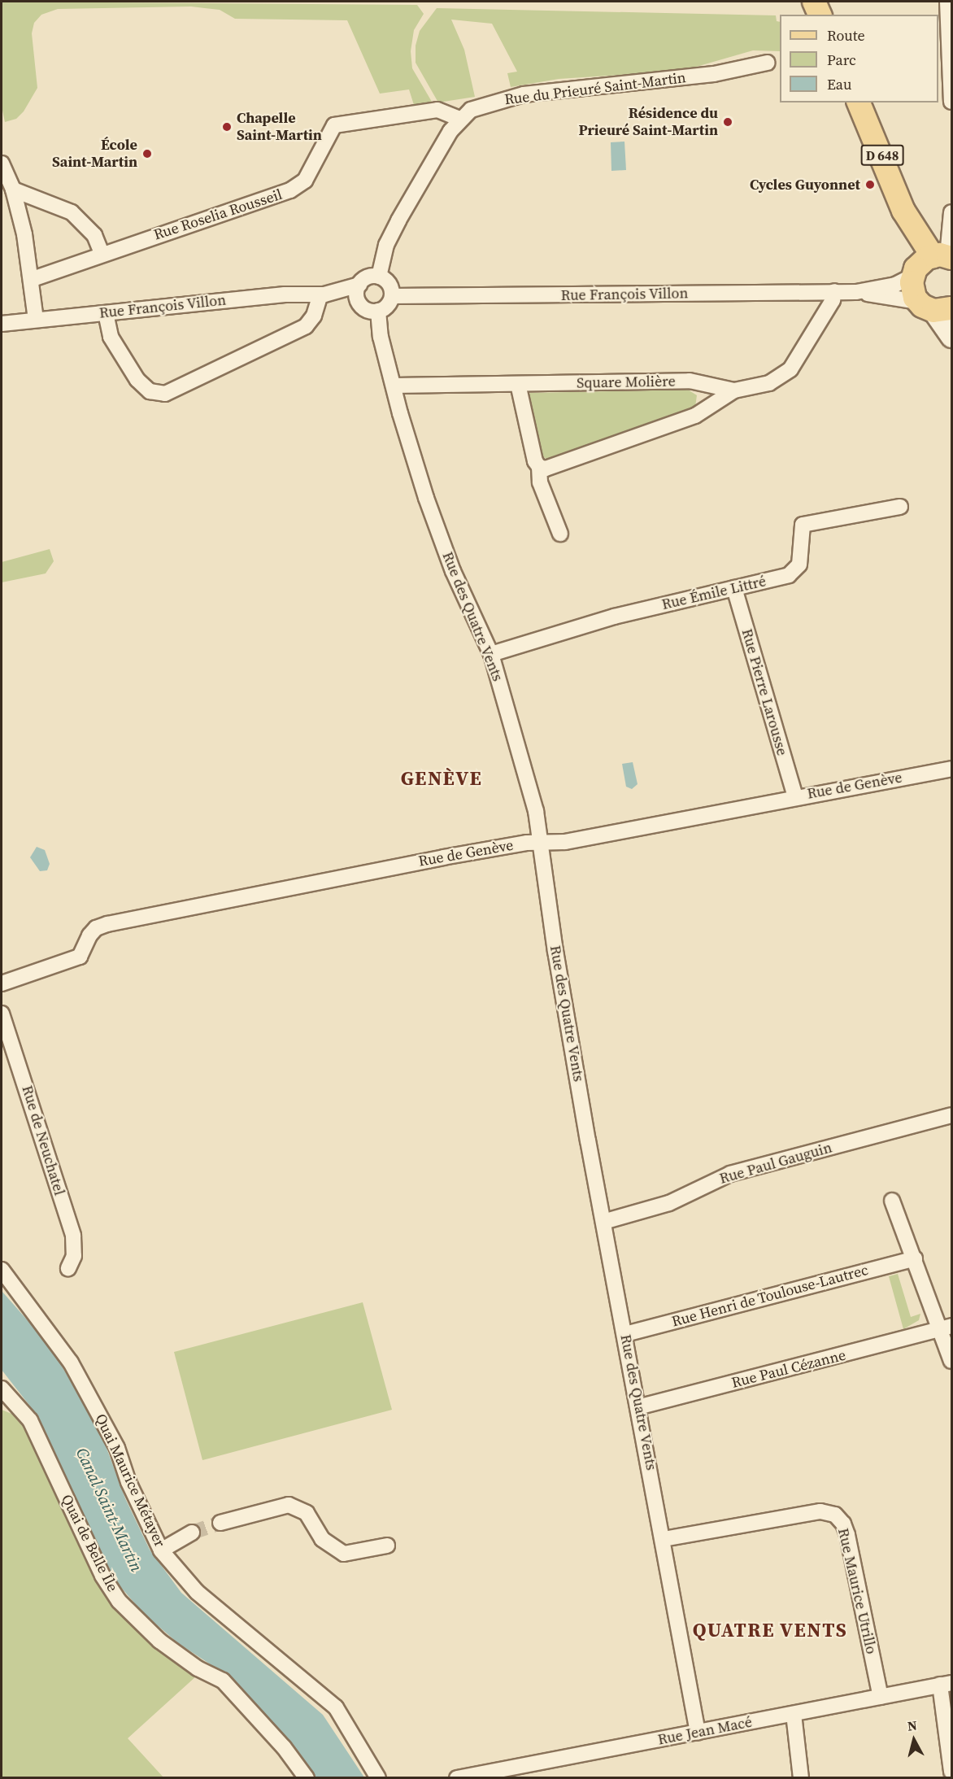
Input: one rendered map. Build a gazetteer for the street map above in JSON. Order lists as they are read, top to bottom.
{
  "streets": {
    "main road": ["D 648"],
    "street": [
      "Rue du Prieuré Saint-Martin",
      "Rue Roselia Rousseil",
      "Rue François Villon",
      "Square Molière",
      "Rue Émile Littré",
      "Rue des Quatre Vents",
      "Rue Pierre Larousse",
      "Rue de Genève",
      "Rue de Neuchatel",
      "Rue Paul Gauguin",
      "Rue Henri de Toulouse-Lautrec",
      "Rue Paul Cézanne",
      "Quai Maurice Métayer",
      "Quai de Belle Île",
      "Rue Maurice Utrillo",
      "Rue Jean Macé"
    ]
  },
  "crossings": [
    ["Rue du Prieuré Saint-Martin", "Rue Roselia Rousseil"],
    ["Rue du Prieuré Saint-Martin", "Rue François Villon"],
    ["Rue du Prieuré Saint-Martin", "Rue des Quatre Vents"],
    ["D 648", "Rue François Villon"],
    ["Rue François Villon", "Square Molière"],
    ["Rue François Villon", "Rue des Quatre Vents"],
    ["Square Molière", "Rue des Quatre Vents"],
    ["Rue Émile Littré", "Rue des Quatre Vents"],
    ["Rue Émile Littré", "Rue Pierre Larousse"],
    ["Rue des Quatre Vents", "Rue de Genève"],
    ["Rue des Quatre Vents", "Rue Paul Gauguin"],
    ["Rue des Quatre Vents", "Rue Henri de Toulouse-Lautrec"],
    ["Rue des Quatre Vents", "Rue Paul Cézanne"],
    ["Rue des Quatre Vents", "Rue Maurice Utrillo"],
    ["Rue des Quatre Vents", "Rue Jean Macé"],
    ["Rue Pierre Larousse", "Rue de Genève"],
    ["Rue Maurice Utrillo", "Rue Jean Macé"]
  ],
  "districts": ["GENÈVE", "QUATRE VENTS"],
  "water": ["Canal Saint-Martin"],
  "places": [
    "Résidence du Prieuré Saint-Martin",
    "Chapelle Saint-Martin",
    "École Saint-Martin",
    "Cycles Guyonnet"
  ],
  "legend": ["Route", "Parc", "Eau"],
  "north": "top"
}
